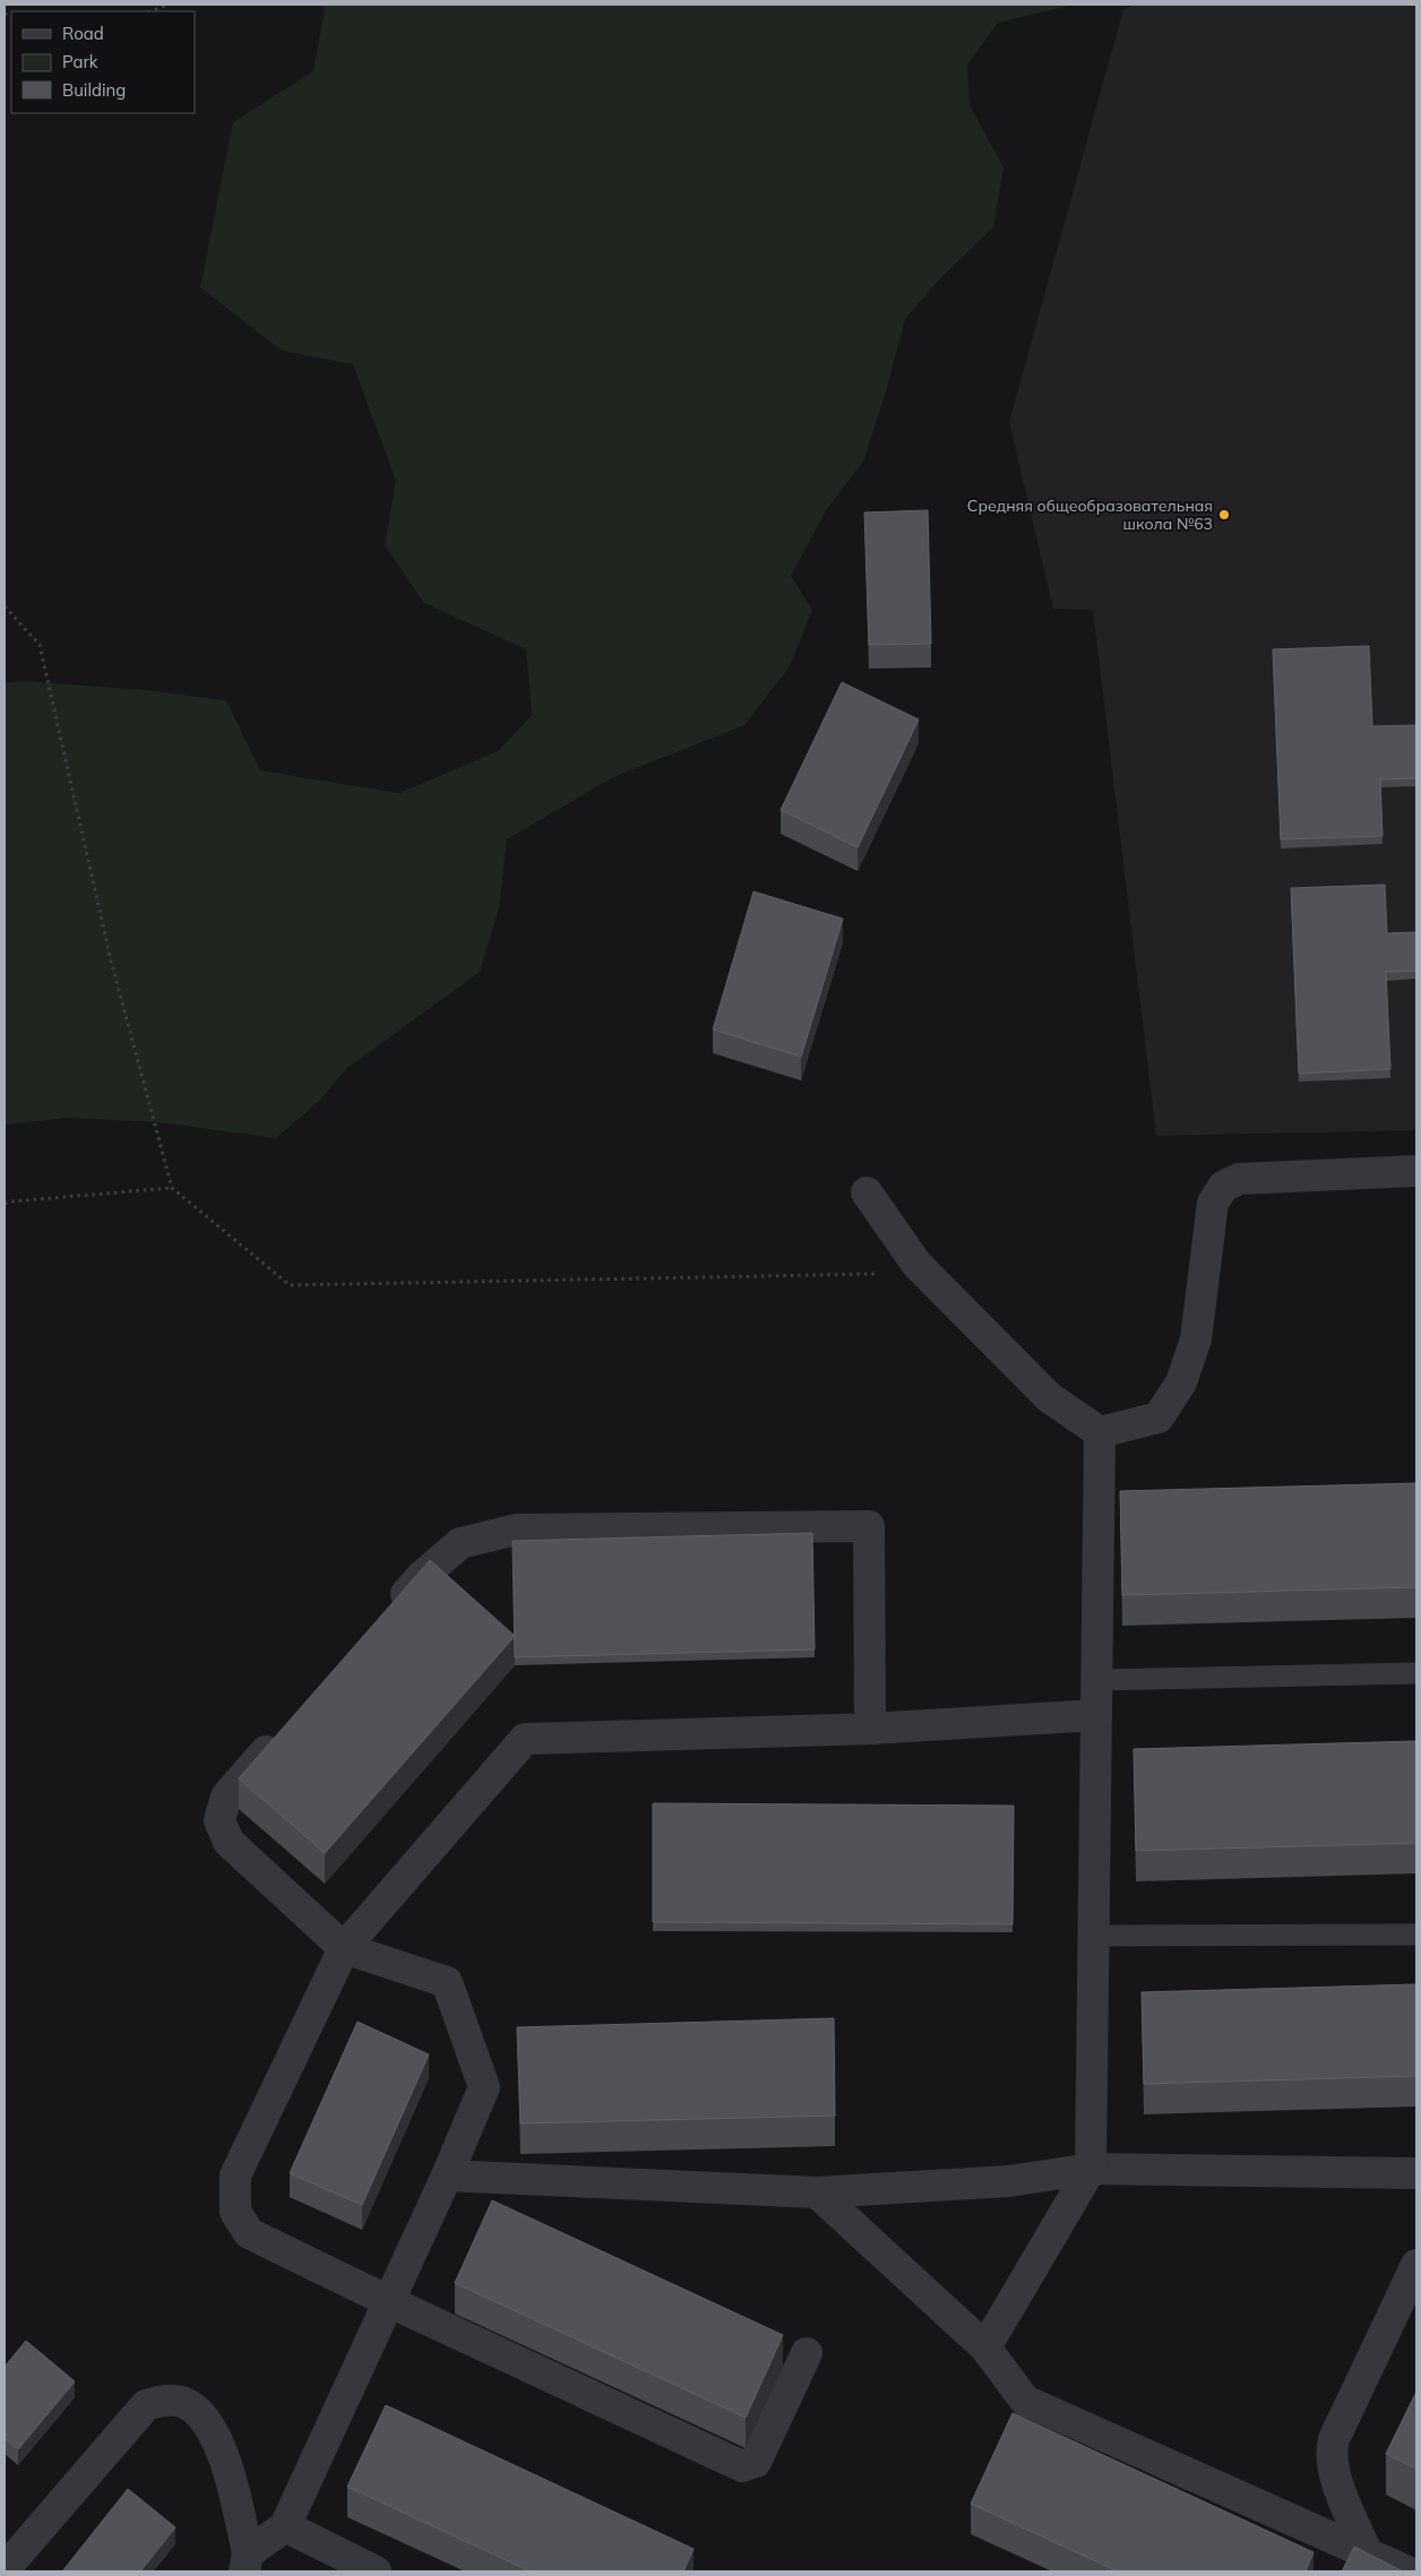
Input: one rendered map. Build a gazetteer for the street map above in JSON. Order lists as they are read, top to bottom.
{
  "places": ["Средняя общеобразовательная школа №63"],
  "legend": ["Road", "Park", "Building"]
}
